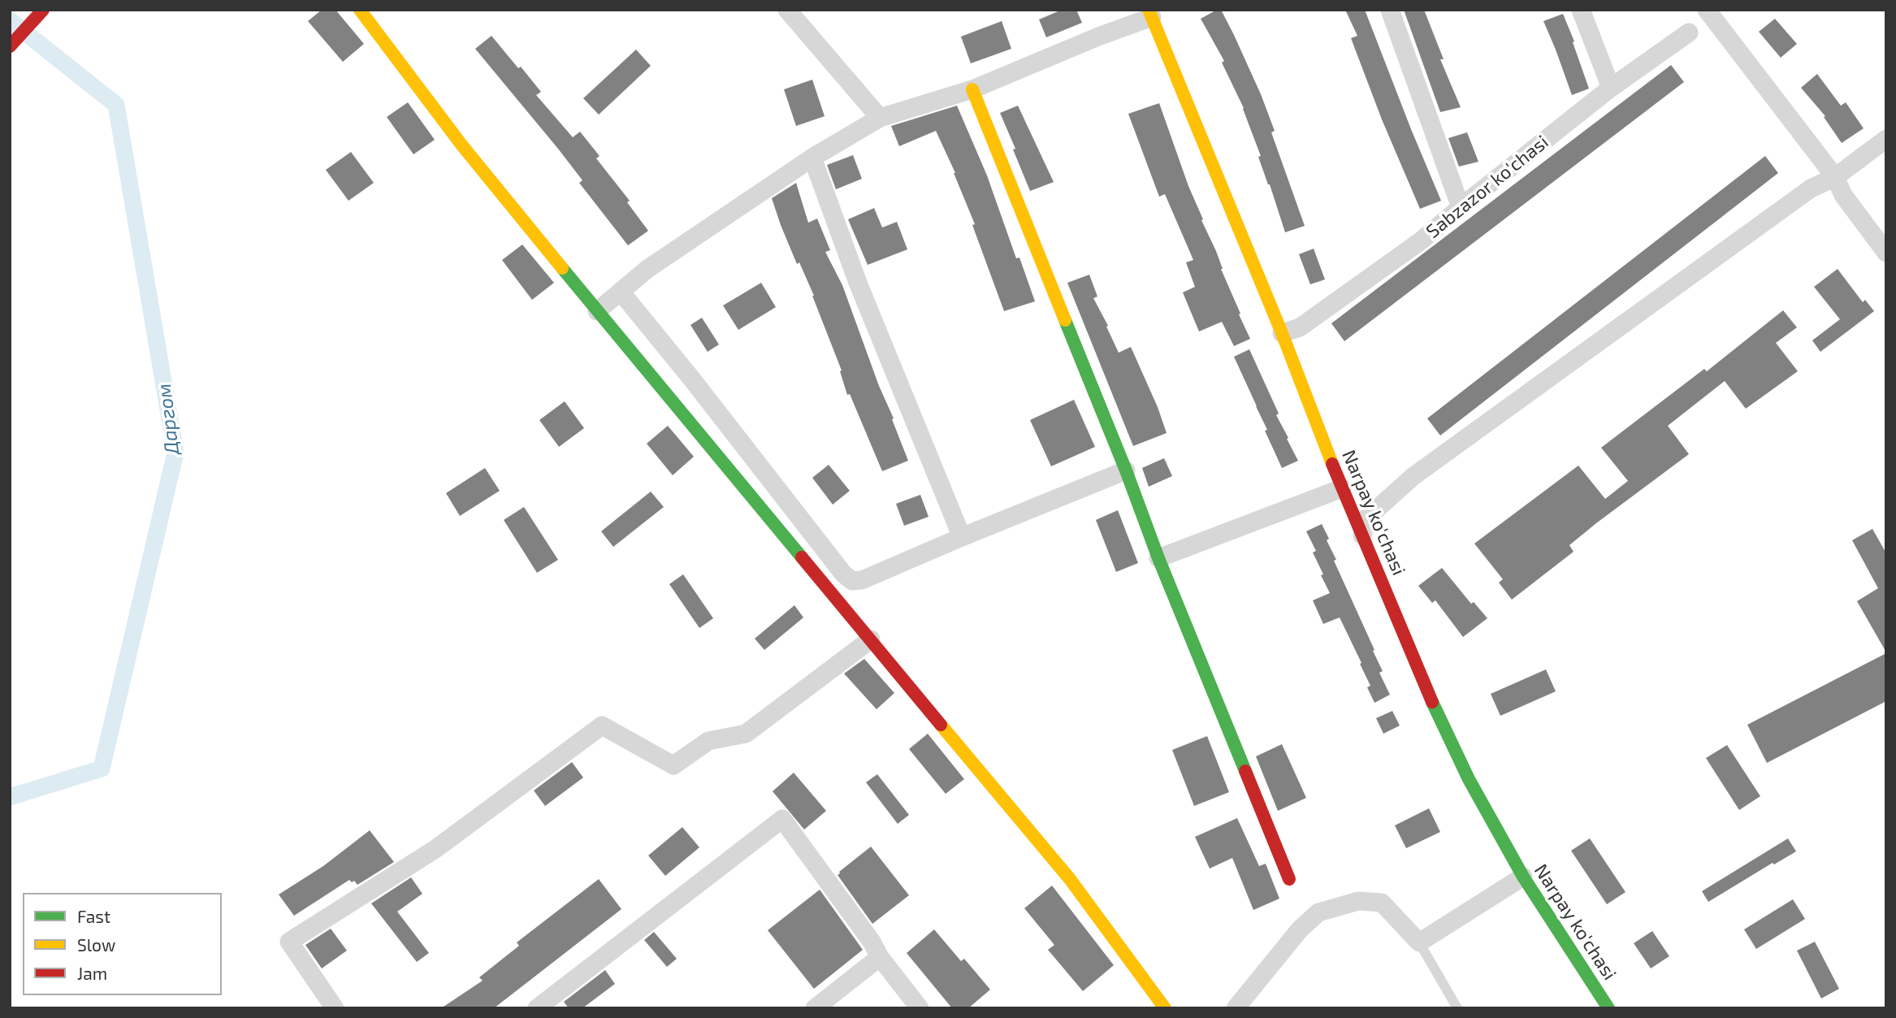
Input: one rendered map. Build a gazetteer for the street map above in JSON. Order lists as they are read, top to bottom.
{
  "streets": {
    "main road": ["Narpay ko'chasi"],
    "street": ["Sabzazor ko'chasi"]
  },
  "crossings": [
    ["Sabzazor ko'chasi", "Narpay ko'chasi"]
  ],
  "water": ["Даргом"],
  "legend": ["Fast", "Slow", "Jam"]
}
